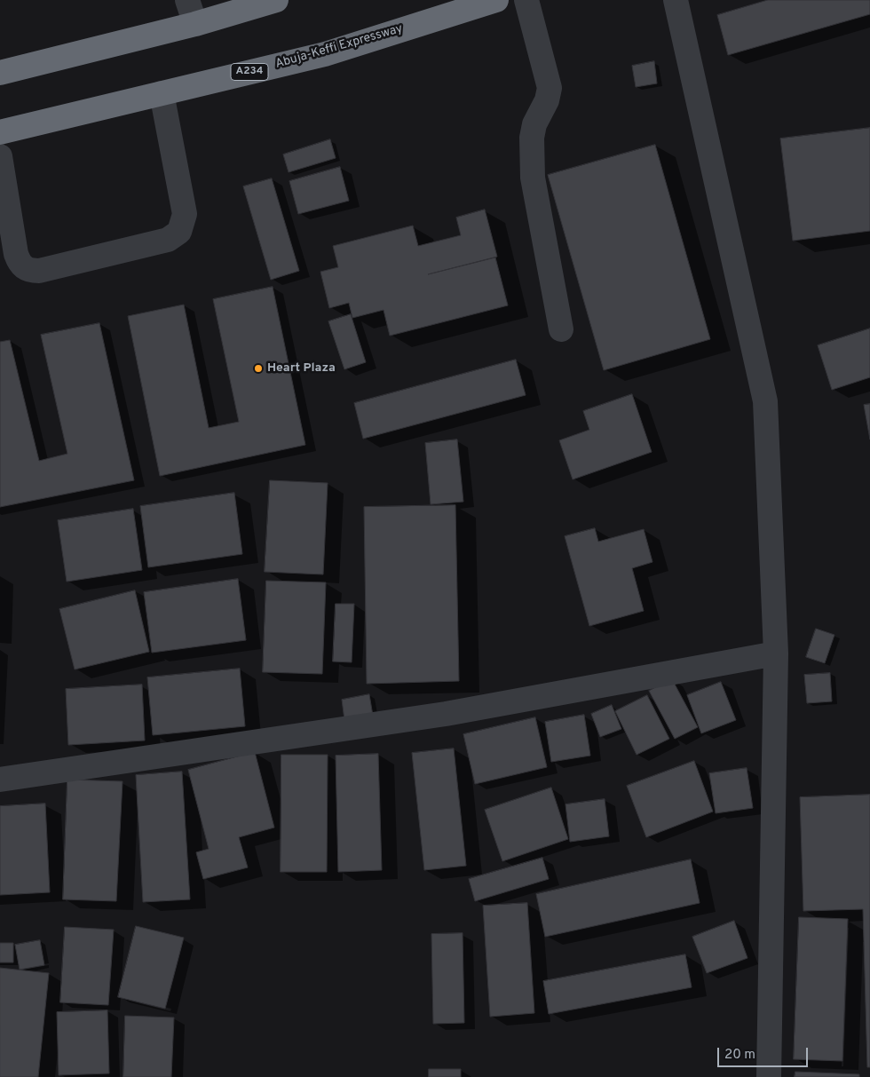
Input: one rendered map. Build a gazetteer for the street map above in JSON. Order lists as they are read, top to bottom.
{
  "streets": {
    "highway": ["Abuja-Keffi Expressway", "A234"]
  },
  "places": ["Heart Plaza"],
  "scale_bar": "20 m"
}
